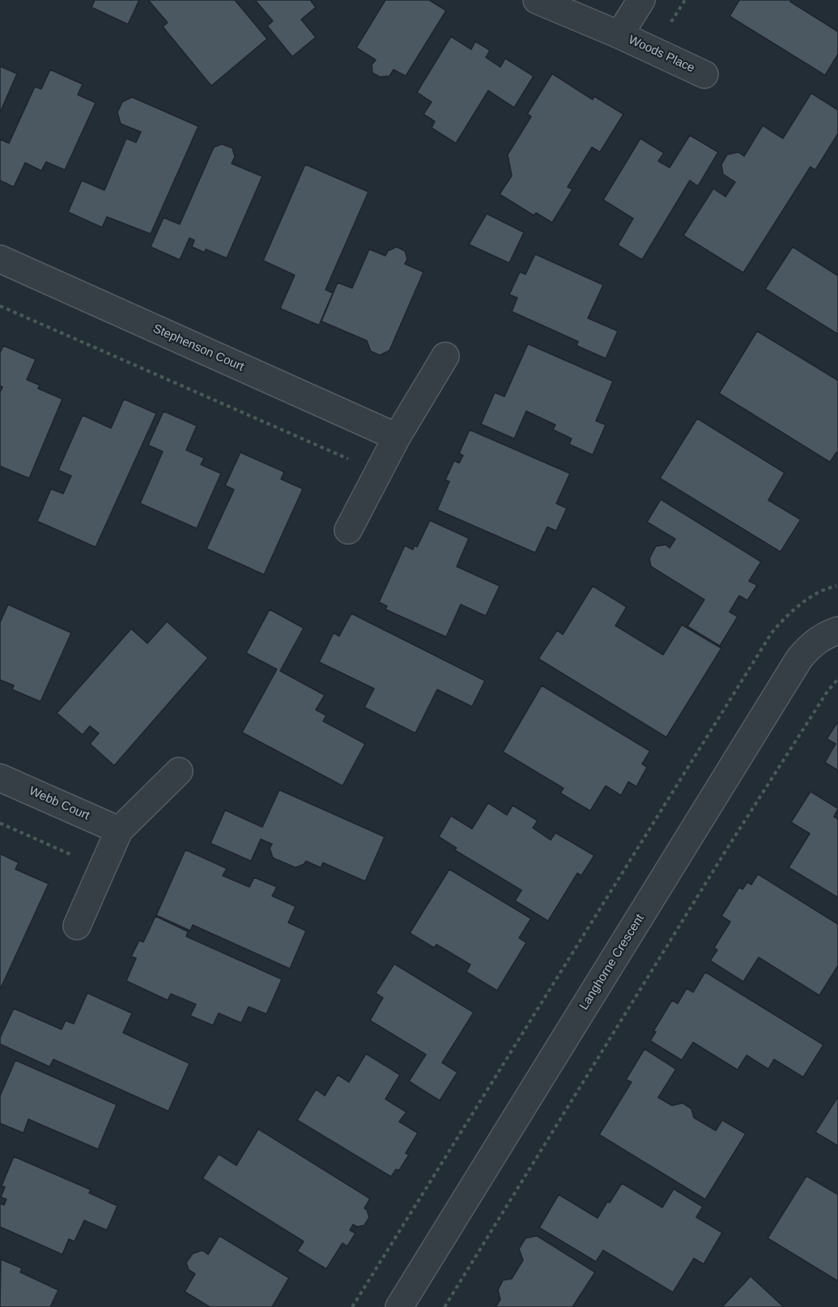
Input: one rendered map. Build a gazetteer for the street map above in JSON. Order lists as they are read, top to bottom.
{
  "streets": {
    "street": [
      "Woods Place",
      "Stephenson Court",
      "Webb Court",
      "Langhorne Crescent"
    ]
  }
}
